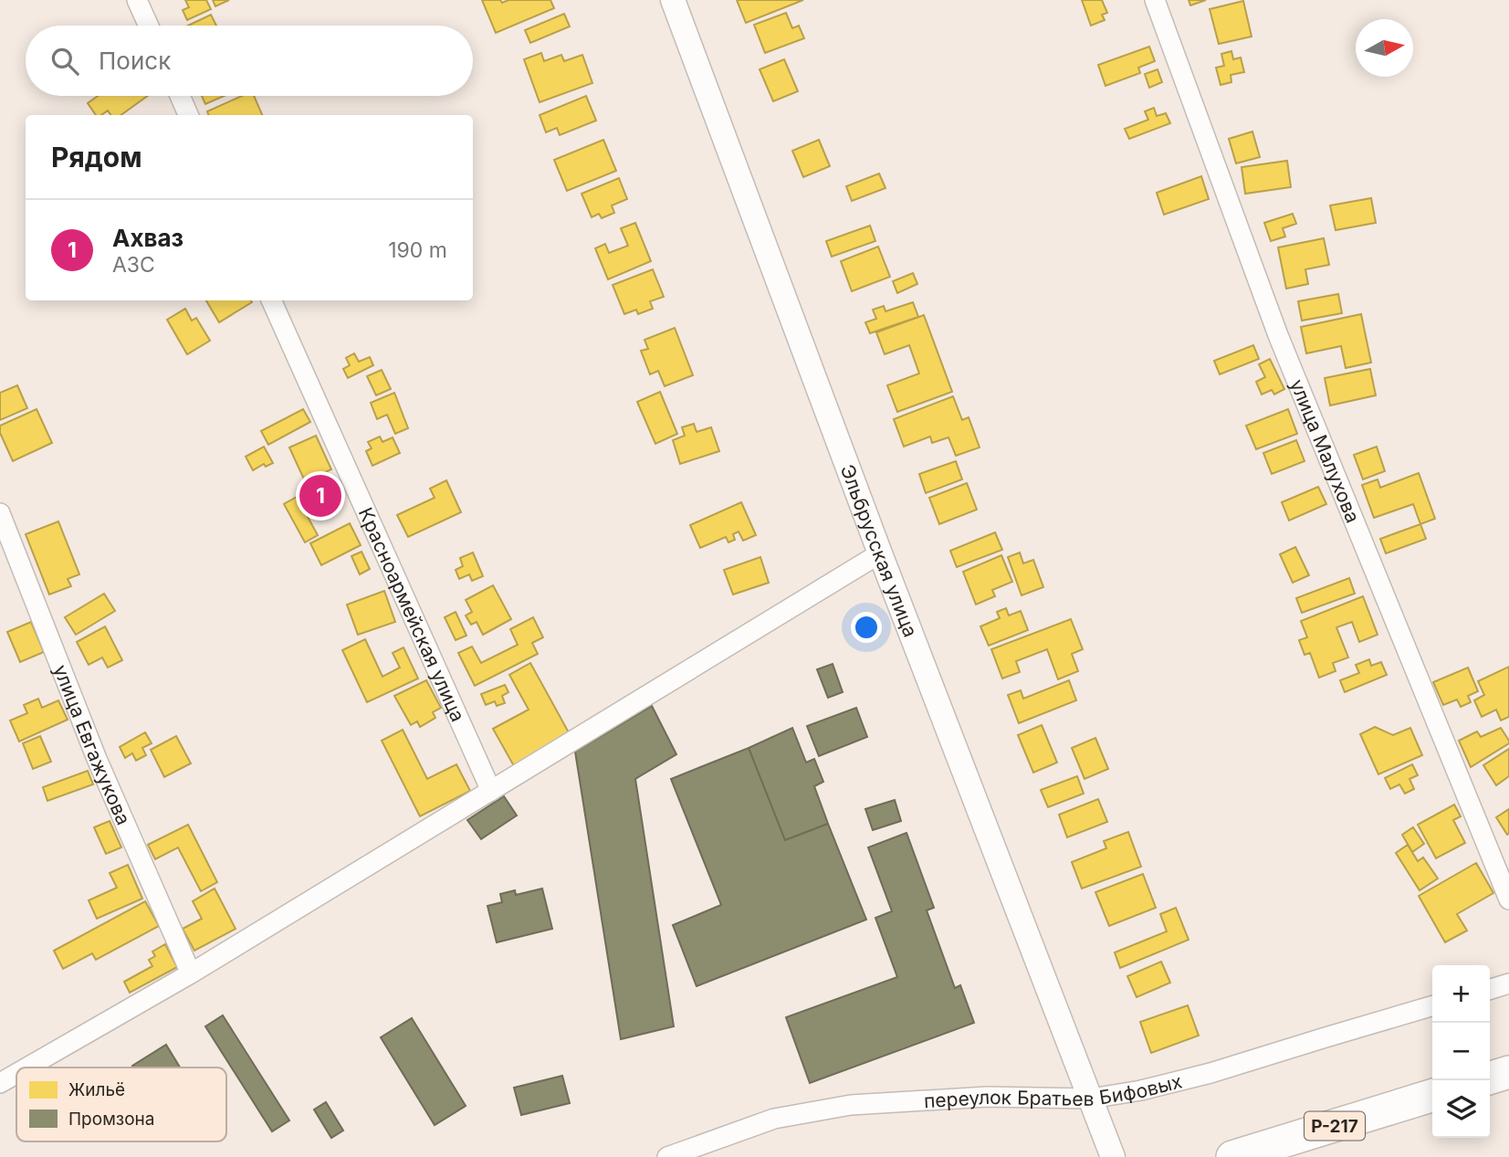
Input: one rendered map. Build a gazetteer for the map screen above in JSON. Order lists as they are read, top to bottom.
{
  "streets": {
    "highway": ["Р-217"],
    "street": [
      "улица Малухова",
      "Эльбрусская улица",
      "Красноармейская улица",
      "улица Евгажукова",
      "переулок Братьев Бифовых"
    ]
  },
  "crossings": [
    ["Эльбрусская улица", "переулок Братьев Бифовых"]
  ],
  "legend": ["Жильё", "Промзона"],
  "north": "right",
  "page": {
    "search": "Поиск",
    "heading": "Рядом",
    "list": [
      {
        "mark": "1",
        "name": "Ахваз",
        "note": "АЗС",
        "value": "190 m"
      }
    ],
    "pins": "1",
    "map_buttons": ["+", "−"]
  }
}
